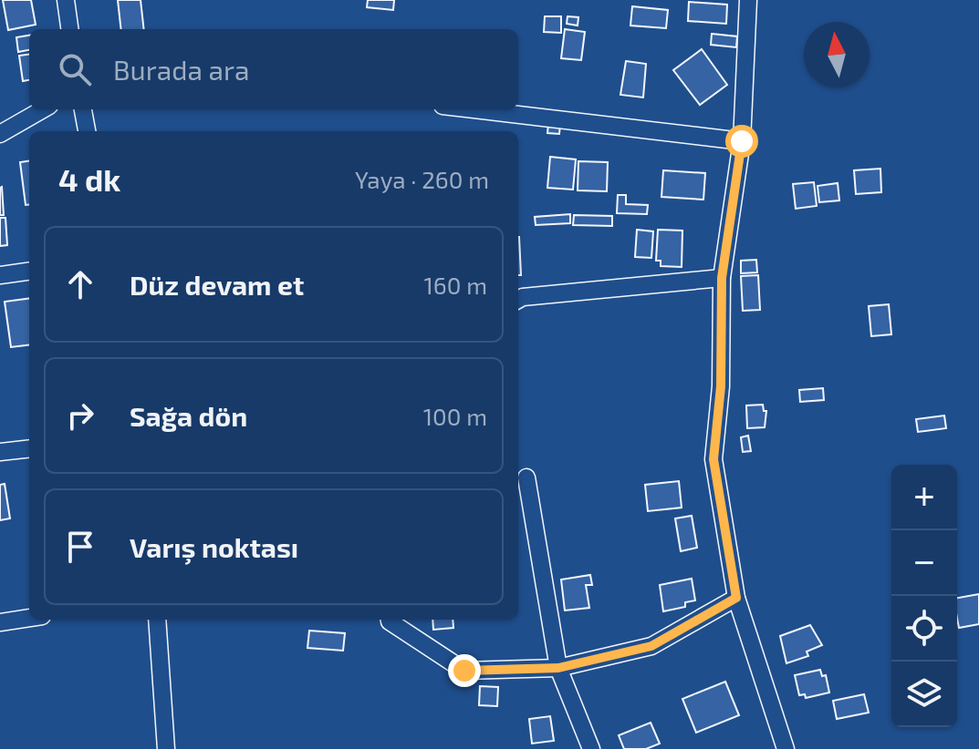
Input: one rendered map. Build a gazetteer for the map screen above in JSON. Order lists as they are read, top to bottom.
{
  "north": "top",
  "page": {
    "search": "Burada ara",
    "heading": ["4 dk", "Yaya · 260 m"],
    "list": [
      ["Düz devam et", "160 m"],
      ["Sağa dön", "100 m"],
      "Varış noktası"
    ],
    "map_buttons": ["+", "−"]
  }
}
